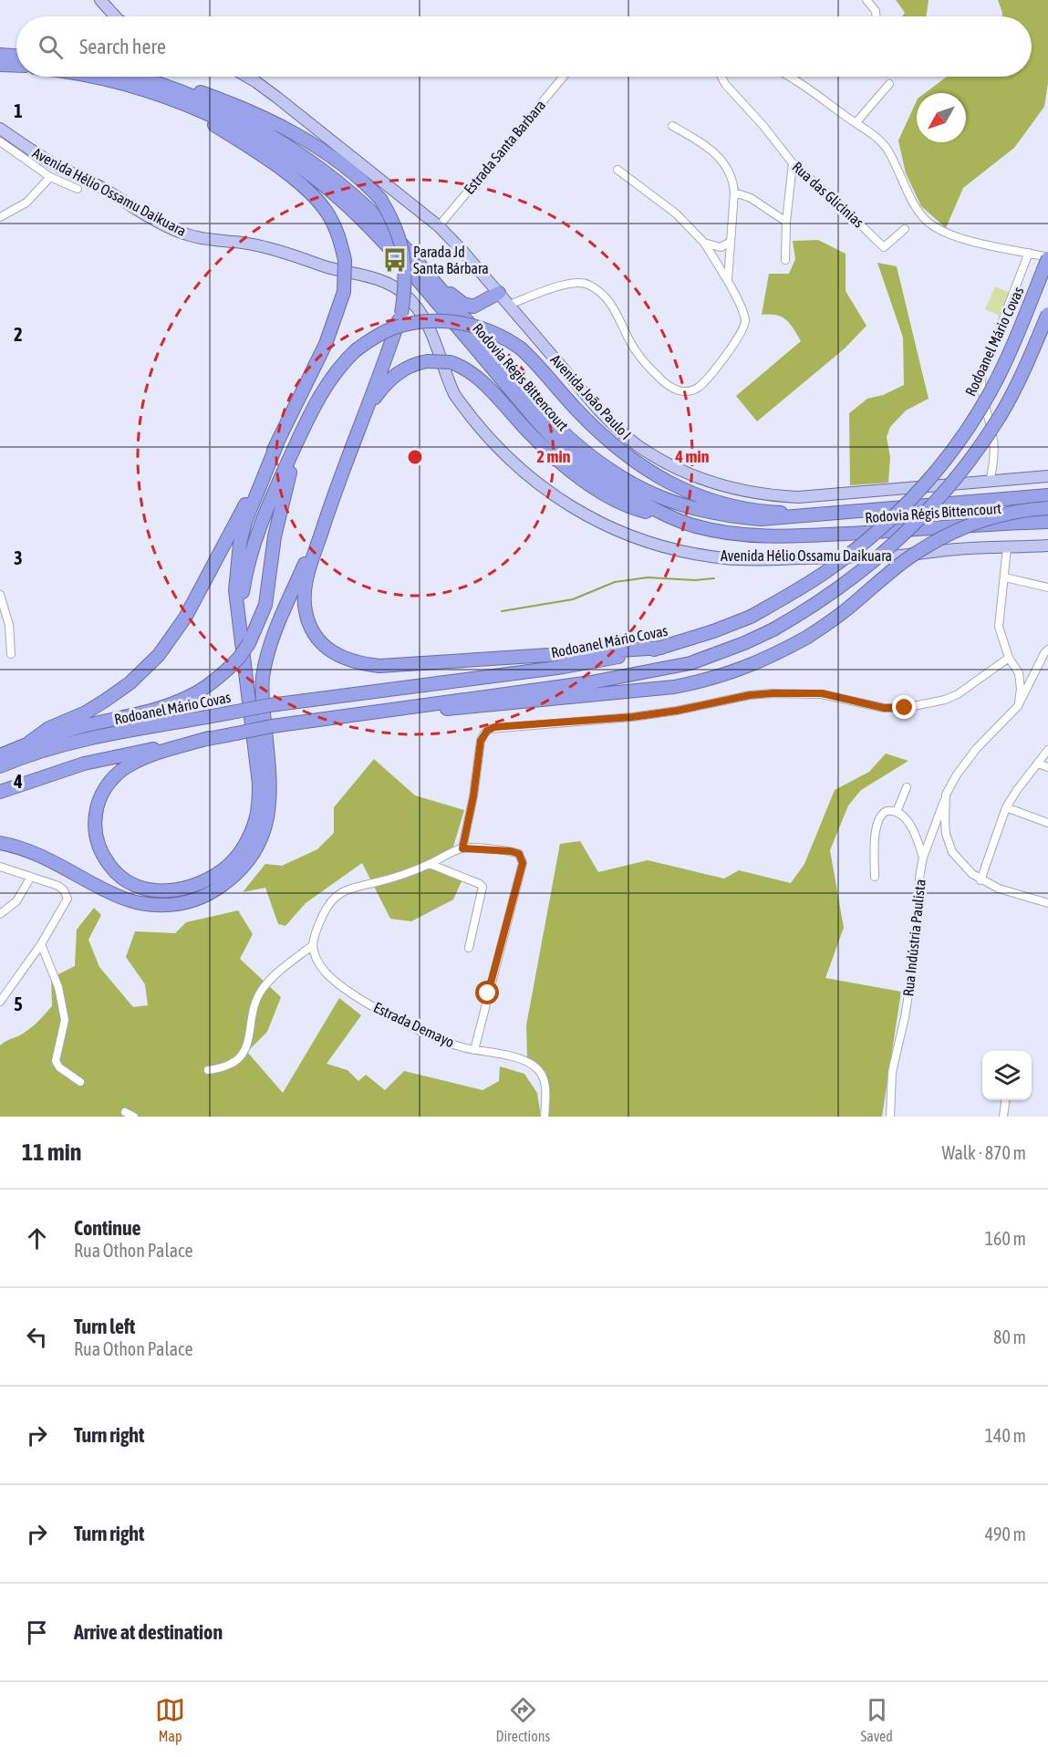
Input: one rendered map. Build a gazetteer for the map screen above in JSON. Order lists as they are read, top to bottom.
{
  "streets": {
    "highway": ["Rodoanel Mário Covas", "Rodovia Régis Bittencourt"],
    "main road": ["Avenida Hélio Ossamu Daikuara", "Avenida João Paulo I"],
    "street": [
      "Estrada Santa Barbara",
      "Rua das Glicinias",
      "Rua Indústria Paulista",
      "Estrada Demayo"
    ]
  },
  "crossings": [
    ["Estrada Santa Barbara", "Avenida João Paulo I"]
  ],
  "places": {
    "bus stop": ["Parada Jd Santa Bárbara"]
  },
  "north": "bottom left",
  "page": {
    "search": "Search here",
    "heading": ["11 min", "Walk · 870 m"],
    "list": [
      ["Continue", "Rua Othon Palace", "160 m"],
      ["Turn left", "Rua Othon Palace", "80 m"],
      ["Turn right", "140 m"],
      ["Turn right", "490 m"],
      "Arrive at destination"
    ],
    "nav": ["Map", "Directions", "Saved"]
  },
  "grid": {
    "rows": [
      "1",
      "2",
      "3",
      "4",
      "5"
    ]
  },
  "rings": ["2 min", "4 min"]
}
